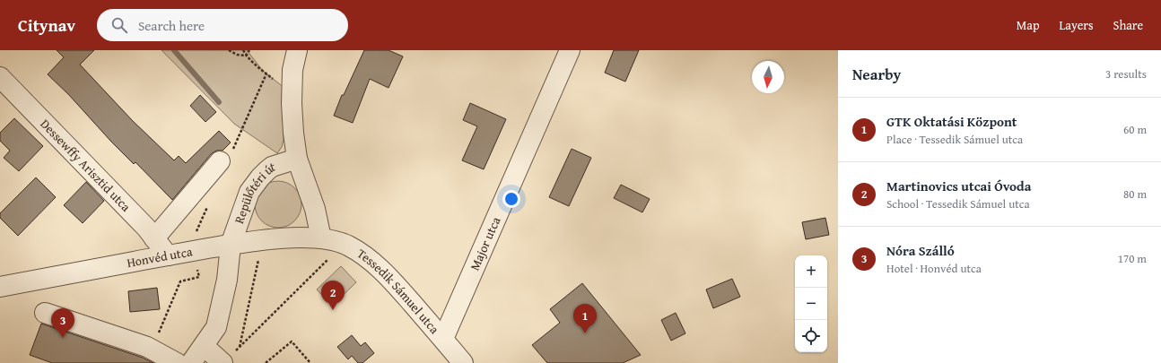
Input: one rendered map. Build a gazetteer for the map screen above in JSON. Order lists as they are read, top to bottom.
{
  "streets": {
    "street": [
      "Dessewffy Arisztid utca",
      "Repülőtéri út",
      "Major utca",
      "Honvéd utca",
      "Tessedik Sámuel utca"
    ]
  },
  "crossings": [
    ["Dessewffy Arisztid utca", "Honvéd utca"],
    ["Repülőtéri út", "Honvéd utca"],
    ["Repülőtéri út", "Tessedik Sámuel utca"],
    ["Major utca", "Tessedik Sámuel utca"],
    ["Honvéd utca", "Tessedik Sámuel utca"]
  ],
  "north": "bottom",
  "page": {
    "header": "Citynav",
    "search": "Search here",
    "nav": ["Map", "Layers", "Share"],
    "heading": ["Nearby", "3 results"],
    "list": [
      {
        "mark": "1",
        "name": "GTK Oktatási Központ",
        "note": "Place · Tessedik Sámuel utca",
        "value": "60 m"
      },
      {
        "mark": "2",
        "name": "Martinovics utcai Óvoda",
        "note": "School · Tessedik Sámuel utca",
        "value": "80 m"
      },
      {
        "mark": "3",
        "name": "Nóra Szálló",
        "note": "Hotel · Honvéd utca",
        "value": "170 m"
      }
    ],
    "map_buttons": ["+", "−"],
    "pins": ["2", "1", "3"]
  }
}
